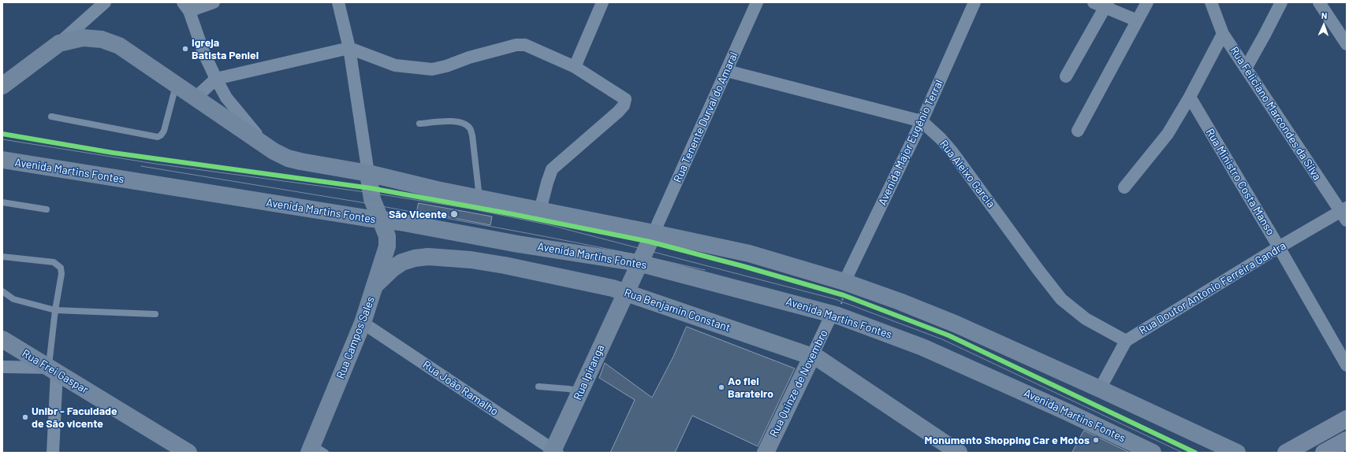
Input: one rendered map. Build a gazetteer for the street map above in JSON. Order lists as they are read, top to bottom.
{
  "streets": {
    "main road": [
      "Avenida Martins Fontes",
      "Rua Benjamin Constant",
      "Rua Campos Sales",
      "Rua Frei Gaspar",
      "Rua Ipiranga",
      "Rua Quinze de Novembro"
    ],
    "street": [
      "Rua Feliciano Marcondes da Silva",
      "Rua Tenente Durval do Amaral",
      "Avenida Major Eugênio Terral",
      "Rua Aleixo Garcia",
      "Rua Ministro Costa Manso",
      "Rua Doutor Antonio Ferreira Gandra",
      "Rua João Ramalho"
    ]
  },
  "crossings": [
    ["Rua Feliciano Marcondes da Silva", "Rua Doutor Antonio Ferreira Gandra"],
    ["Rua Tenente Durval do Amaral", "Rua Aleixo Garcia"],
    ["Avenida Major Eugênio Terral", "Rua Aleixo Garcia"],
    ["Avenida Martins Fontes", "Rua Campos Sales"],
    ["Avenida Martins Fontes", "Rua Quinze de Novembro"],
    ["Rua Aleixo Garcia", "Rua Doutor Antonio Ferreira Gandra"],
    ["Rua Ministro Costa Manso", "Rua Doutor Antonio Ferreira Gandra"],
    ["Rua Benjamin Constant", "Rua Campos Sales"],
    ["Rua Benjamin Constant", "Rua Ipiranga"],
    ["Rua Benjamin Constant", "Rua Quinze de Novembro"],
    ["Rua Campos Sales", "Rua João Ramalho"],
    ["Rua Ipiranga", "Rua João Ramalho"]
  ],
  "places": [
    "Igreja Batista Peniel",
    "São Vicente",
    "Ao fiel Barateiro",
    "Unibr - Faculdade de São vicente",
    "Monumento Shopping Car e Motos"
  ],
  "north": "top"
}
